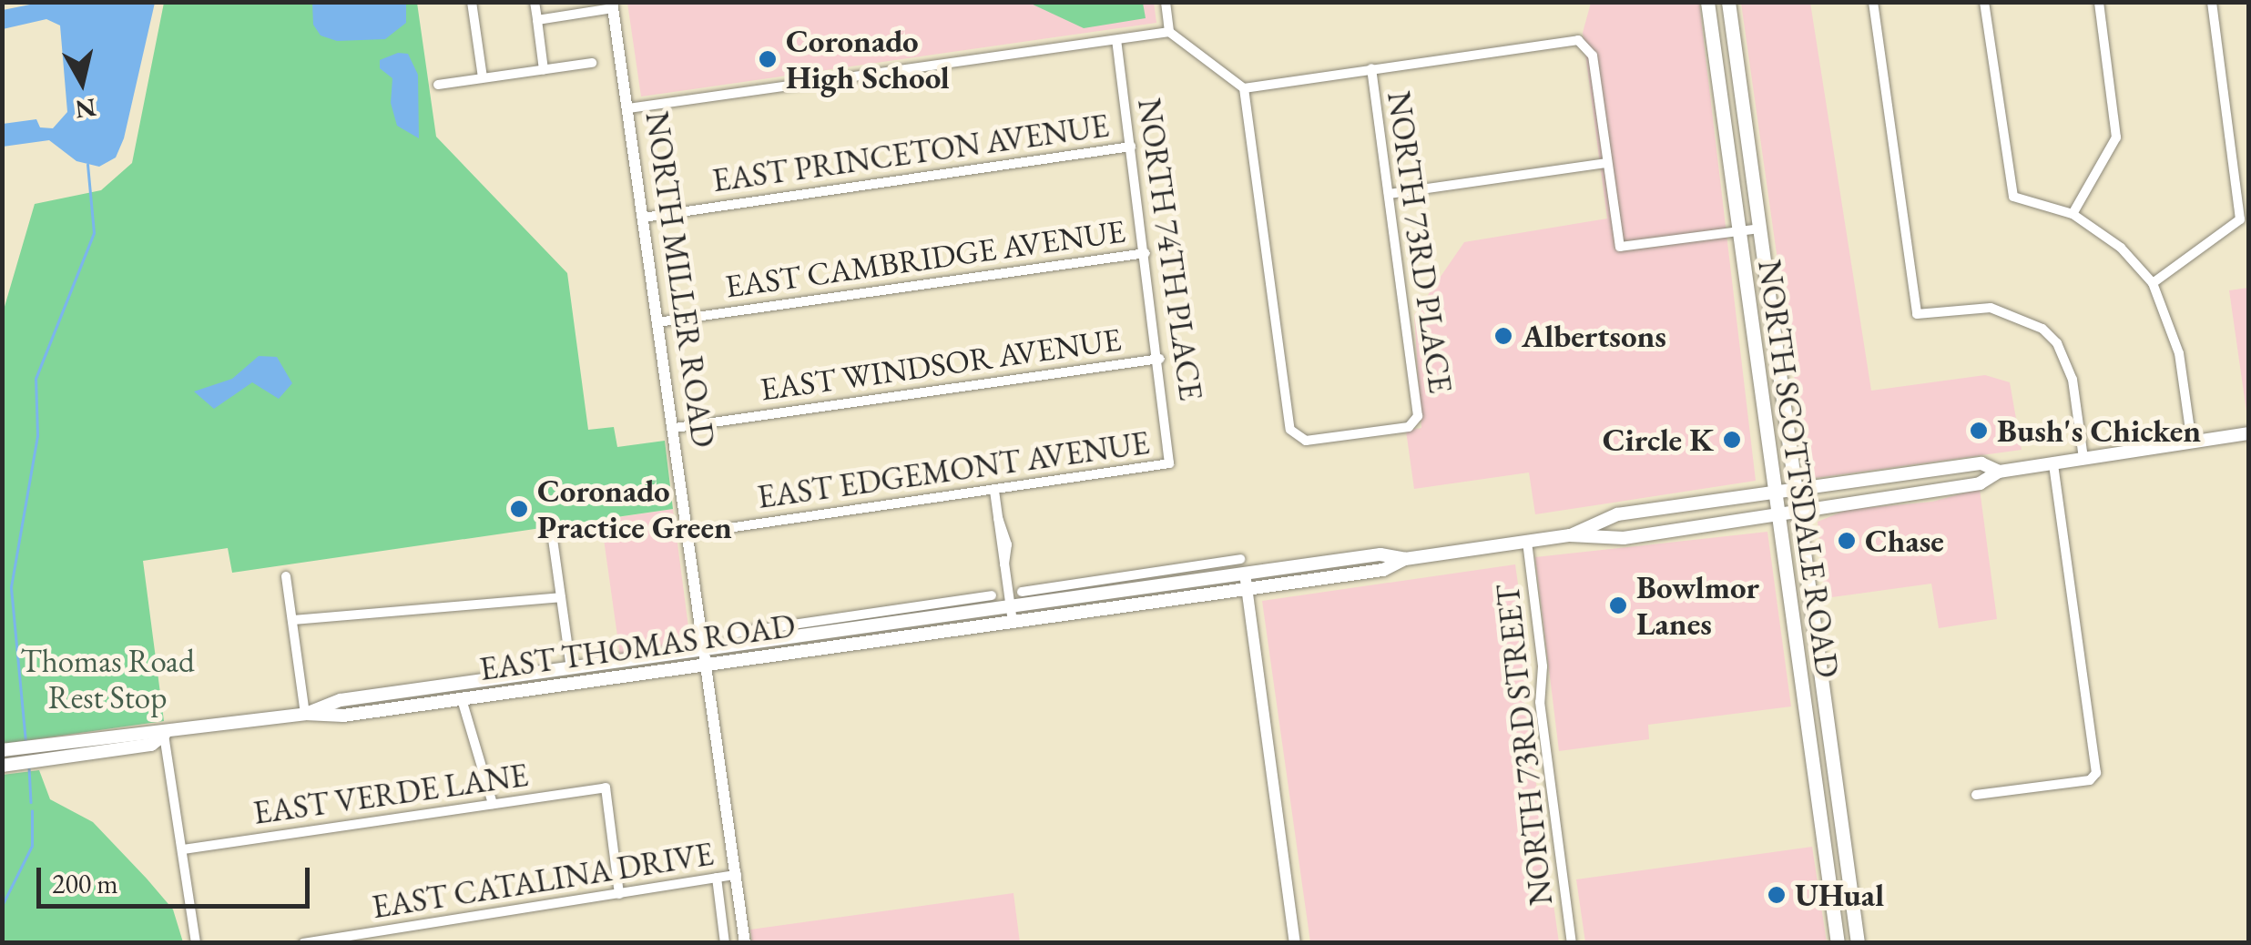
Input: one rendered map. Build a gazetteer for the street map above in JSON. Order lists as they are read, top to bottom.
{
  "streets": {
    "main road": ["NORTH SCOTTSDALE ROAD", "EAST THOMAS ROAD"],
    "street": [
      "EAST PRINCETON AVENUE",
      "NORTH 73RD PLACE",
      "NORTH 74TH PLACE",
      "EAST CAMBRIDGE AVENUE",
      "NORTH MILLER ROAD",
      "EAST WINDSOR AVENUE",
      "EAST EDGEMONT AVENUE",
      "NORTH 73RD STREET",
      "EAST VERDE LANE",
      "EAST CATALINA DRIVE"
    ]
  },
  "crossings": [
    ["EAST PRINCETON AVENUE", "NORTH 74TH PLACE"],
    ["EAST PRINCETON AVENUE", "NORTH MILLER ROAD"],
    ["NORTH 74TH PLACE", "EAST CAMBRIDGE AVENUE"],
    ["NORTH 74TH PLACE", "EAST WINDSOR AVENUE"],
    ["NORTH 74TH PLACE", "EAST EDGEMONT AVENUE"],
    ["EAST CAMBRIDGE AVENUE", "NORTH MILLER ROAD"],
    ["NORTH MILLER ROAD", "EAST WINDSOR AVENUE"],
    ["NORTH MILLER ROAD", "EAST EDGEMONT AVENUE"],
    ["NORTH MILLER ROAD", "EAST THOMAS ROAD"],
    ["NORTH MILLER ROAD", "EAST CATALINA DRIVE"],
    ["NORTH SCOTTSDALE ROAD", "EAST THOMAS ROAD"],
    ["EAST THOMAS ROAD", "NORTH 73RD STREET"],
    ["EAST VERDE LANE", "EAST CATALINA DRIVE"]
  ],
  "parks": ["Thomas Road Rest Stop"],
  "places": [
    "Coronado High School",
    "Albertsons",
    "Bush's Chicken",
    "Circle K",
    "Coronado Practice Green",
    "Chase",
    "Bowlmor Lanes",
    "UHual"
  ],
  "scale_bar": "200 m",
  "north": "bottom"
}
